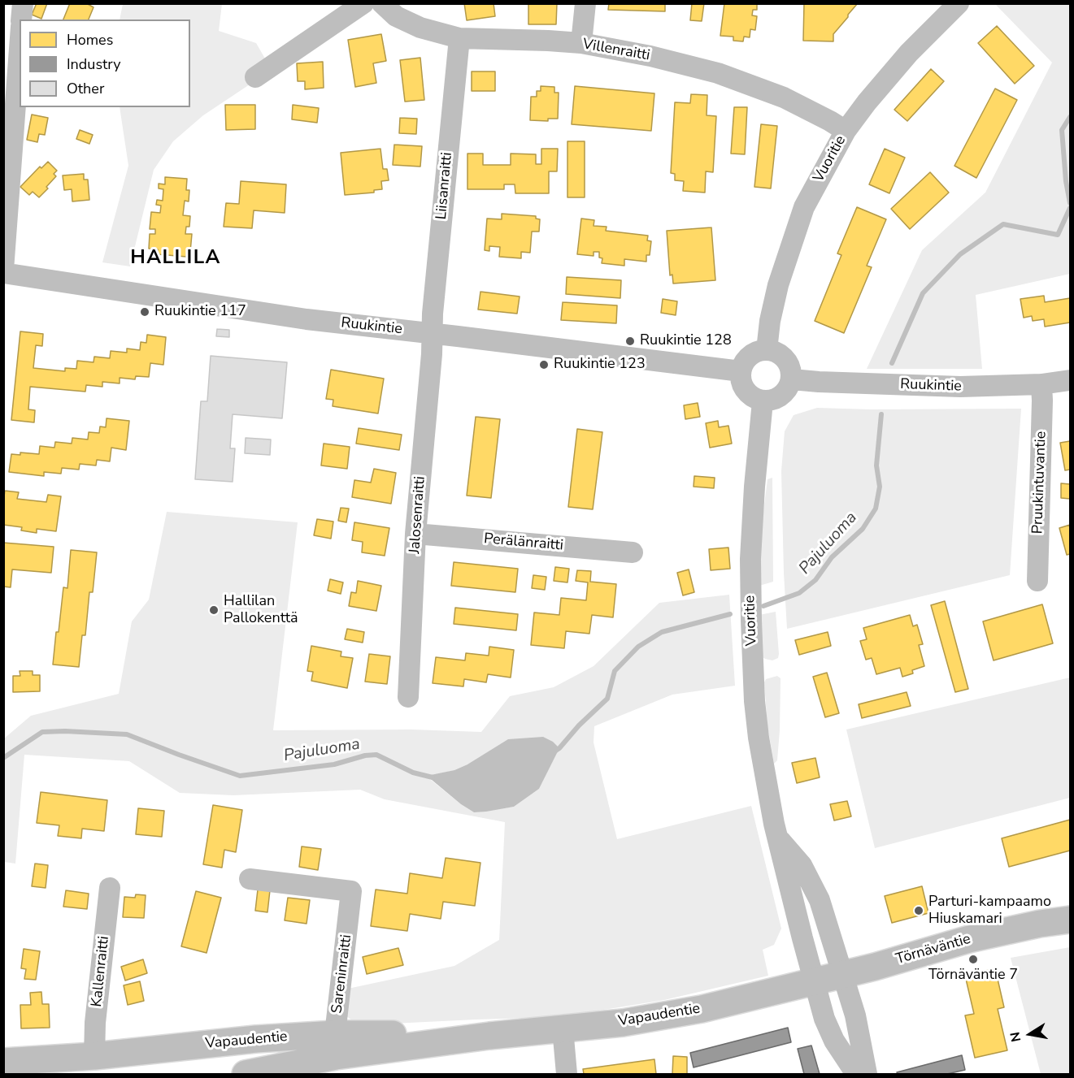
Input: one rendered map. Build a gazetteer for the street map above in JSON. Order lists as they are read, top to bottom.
{
  "streets": {
    "main road": ["Törnäväntie", "Vapaudentie"],
    "street": [
      "Villenraitti",
      "Vuoritie",
      "Liisanraitti",
      "Ruukintie",
      "Pruukintuvantie",
      "Jalosenraitti",
      "Perälänraitti",
      "Kallenraitti",
      "Sareninraitti"
    ]
  },
  "crossings": [
    ["Villenraitti", "Vuoritie"],
    ["Villenraitti", "Liisanraitti"],
    ["Vuoritie", "Ruukintie"],
    ["Vuoritie", "Törnäväntie"],
    ["Vuoritie", "Vapaudentie"],
    ["Liisanraitti", "Ruukintie"],
    ["Liisanraitti", "Jalosenraitti"],
    ["Ruukintie", "Pruukintuvantie"],
    ["Ruukintie", "Jalosenraitti"],
    ["Jalosenraitti", "Perälänraitti"],
    ["Törnäväntie", "Vapaudentie"],
    ["Kallenraitti", "Vapaudentie"],
    ["Sareninraitti", "Vapaudentie"]
  ],
  "districts": ["HALLILA"],
  "water": ["Pajuluoma"],
  "places": [
    "Ruukintie 117",
    "Ruukintie 128",
    "Ruukintie 123",
    "Hallilan Pallokenttä",
    "Parturi-kampaamo Hiuskamari",
    "Törnäväntie 7"
  ],
  "legend": ["Homes", "Industry", "Other"],
  "north": "left"
}
